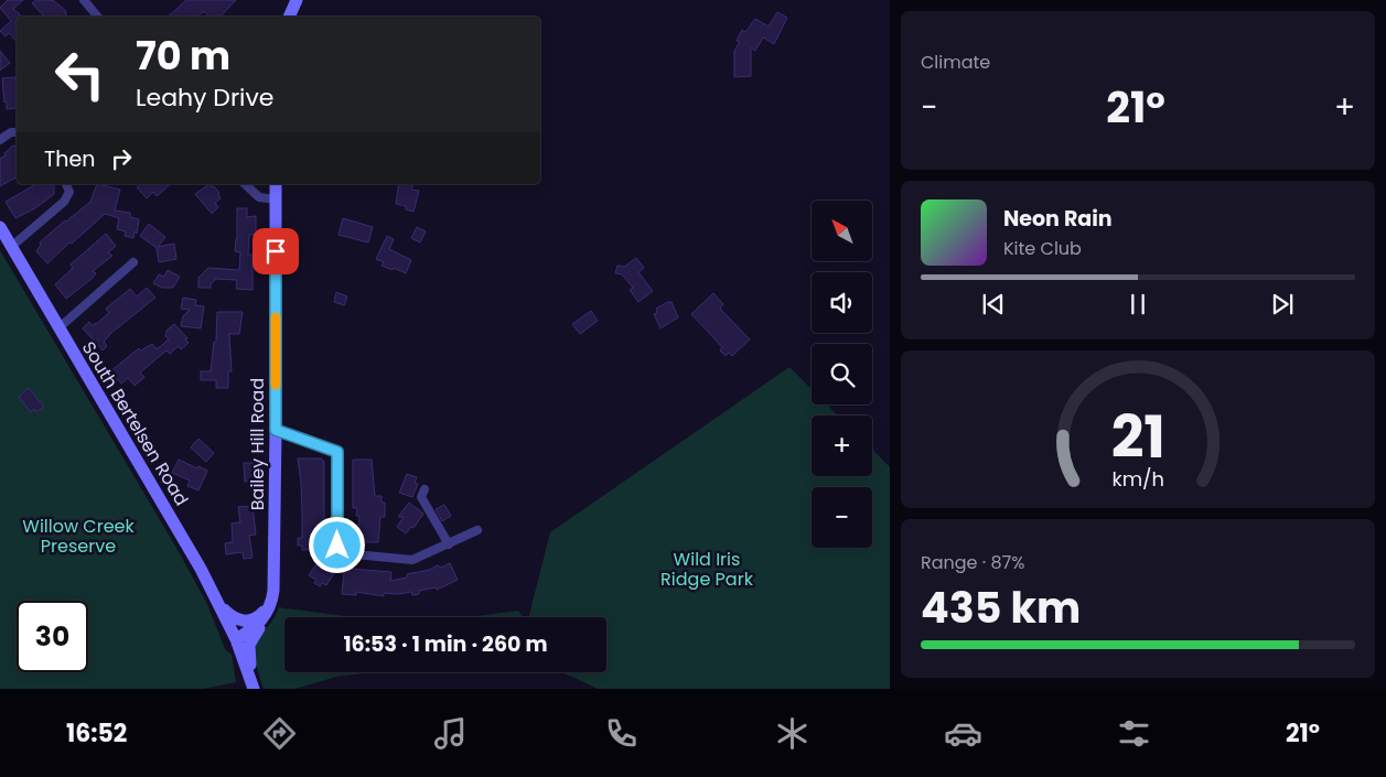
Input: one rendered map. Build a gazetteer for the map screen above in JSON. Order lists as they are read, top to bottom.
{
  "streets": {
    "main road": ["South Bertelsen Road", "Bailey Hill Road"]
  },
  "crossings": [
    ["South Bertelsen Road", "Bailey Hill Road"]
  ],
  "parks": ["Willow Creek Preserve", "Wild Iris Ridge Park"],
  "north": "top left",
  "page": {
    "tile": [
      "Climate",
      ["Range · 87%", "435 km"]
    ],
    "turn": ["70 m", "Leahy Drive"],
    "heat": ["−", "21°", "+"],
    "then": "Then",
    "song": ["Neon Rain", "Kite Club"],
    "map_buttons": ["+", "−"],
    "limit": "30",
    "trip": "16:53 · 1 min · 260 m",
    "tabs": ["16:52", "21°"],
    "gauge": ["21", "km/h"]
  }
}
